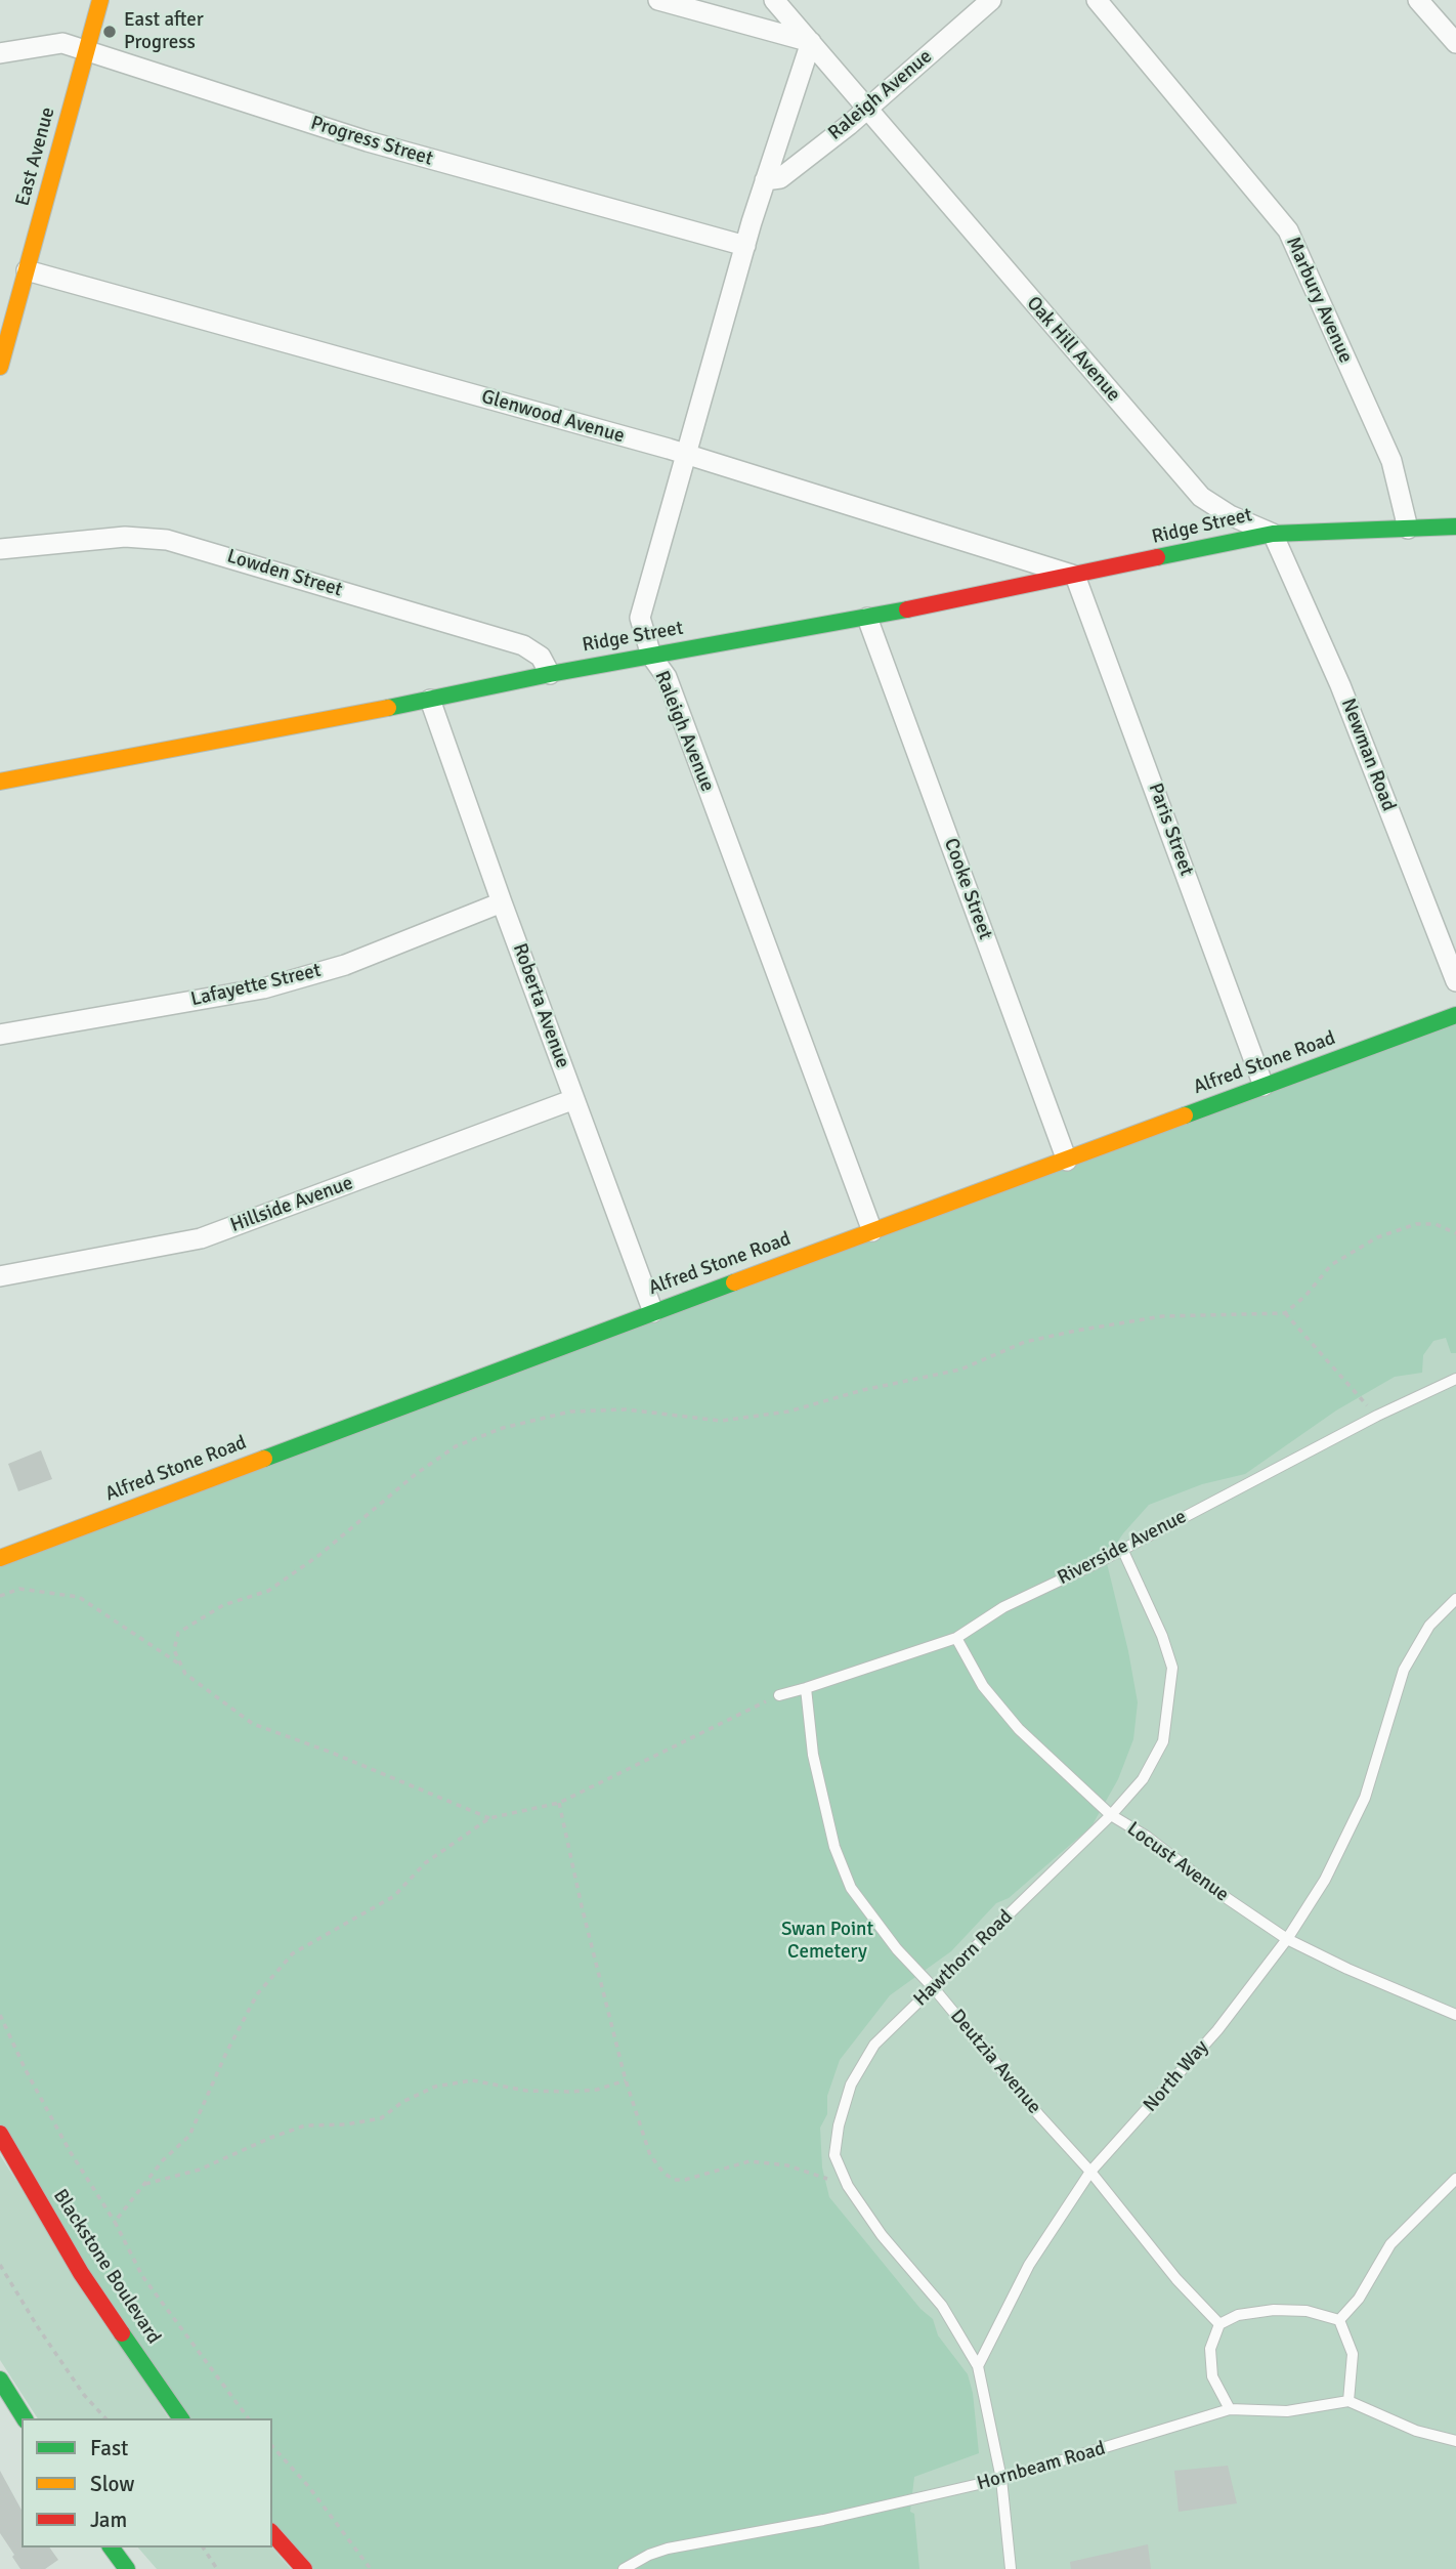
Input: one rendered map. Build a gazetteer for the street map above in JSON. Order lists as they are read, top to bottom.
{
  "streets": {
    "street": [
      "Raleigh Avenue",
      "Progress Street",
      "East Avenue",
      "Marbury Avenue",
      "Oak Hill Avenue",
      "Glenwood Avenue",
      "Ridge Street",
      "Lowden Street",
      "Newman Road",
      "Paris Street",
      "Cooke Street",
      "Lafayette Street",
      "Roberta Avenue",
      "Alfred Stone Road",
      "Hillside Avenue",
      "Blackstone Boulevard"
    ],
    "lane": [
      "Riverside Avenue",
      "Locust Avenue",
      "Hawthorn Road",
      "Deutzia Avenue",
      "North Way",
      "Hornbeam Road"
    ]
  },
  "crossings": [
    ["Raleigh Avenue", "Progress Street"],
    ["Raleigh Avenue", "Oak Hill Avenue"],
    ["Raleigh Avenue", "Glenwood Avenue"],
    ["Raleigh Avenue", "Ridge Street"],
    ["Raleigh Avenue", "Alfred Stone Road"],
    ["Progress Street", "East Avenue"],
    ["East Avenue", "Glenwood Avenue"],
    ["Marbury Avenue", "Oak Hill Avenue"],
    ["Oak Hill Avenue", "Ridge Street"],
    ["Oak Hill Avenue", "Newman Road"],
    ["Glenwood Avenue", "Ridge Street"],
    ["Glenwood Avenue", "Paris Street"],
    ["Ridge Street", "Lowden Street"],
    ["Ridge Street", "Newman Road"],
    ["Ridge Street", "Paris Street"],
    ["Ridge Street", "Cooke Street"],
    ["Ridge Street", "Roberta Avenue"],
    ["Paris Street", "Alfred Stone Road"],
    ["Cooke Street", "Alfred Stone Road"],
    ["Lafayette Street", "Roberta Avenue"],
    ["Roberta Avenue", "Alfred Stone Road"],
    ["Roberta Avenue", "Hillside Avenue"],
    ["Riverside Avenue", "Locust Avenue"],
    ["Riverside Avenue", "Hawthorn Road"],
    ["Riverside Avenue", "Deutzia Avenue"],
    ["Locust Avenue", "Hawthorn Road"],
    ["Locust Avenue", "North Way"],
    ["Hawthorn Road", "Deutzia Avenue"],
    ["Hawthorn Road", "North Way"],
    ["Deutzia Avenue", "North Way"],
    ["Deutzia Avenue", "Hornbeam Road"]
  ],
  "parks": ["Swan Point Cemetery"],
  "places": ["East after Progress"],
  "legend": ["Fast", "Slow", "Jam"]
}
